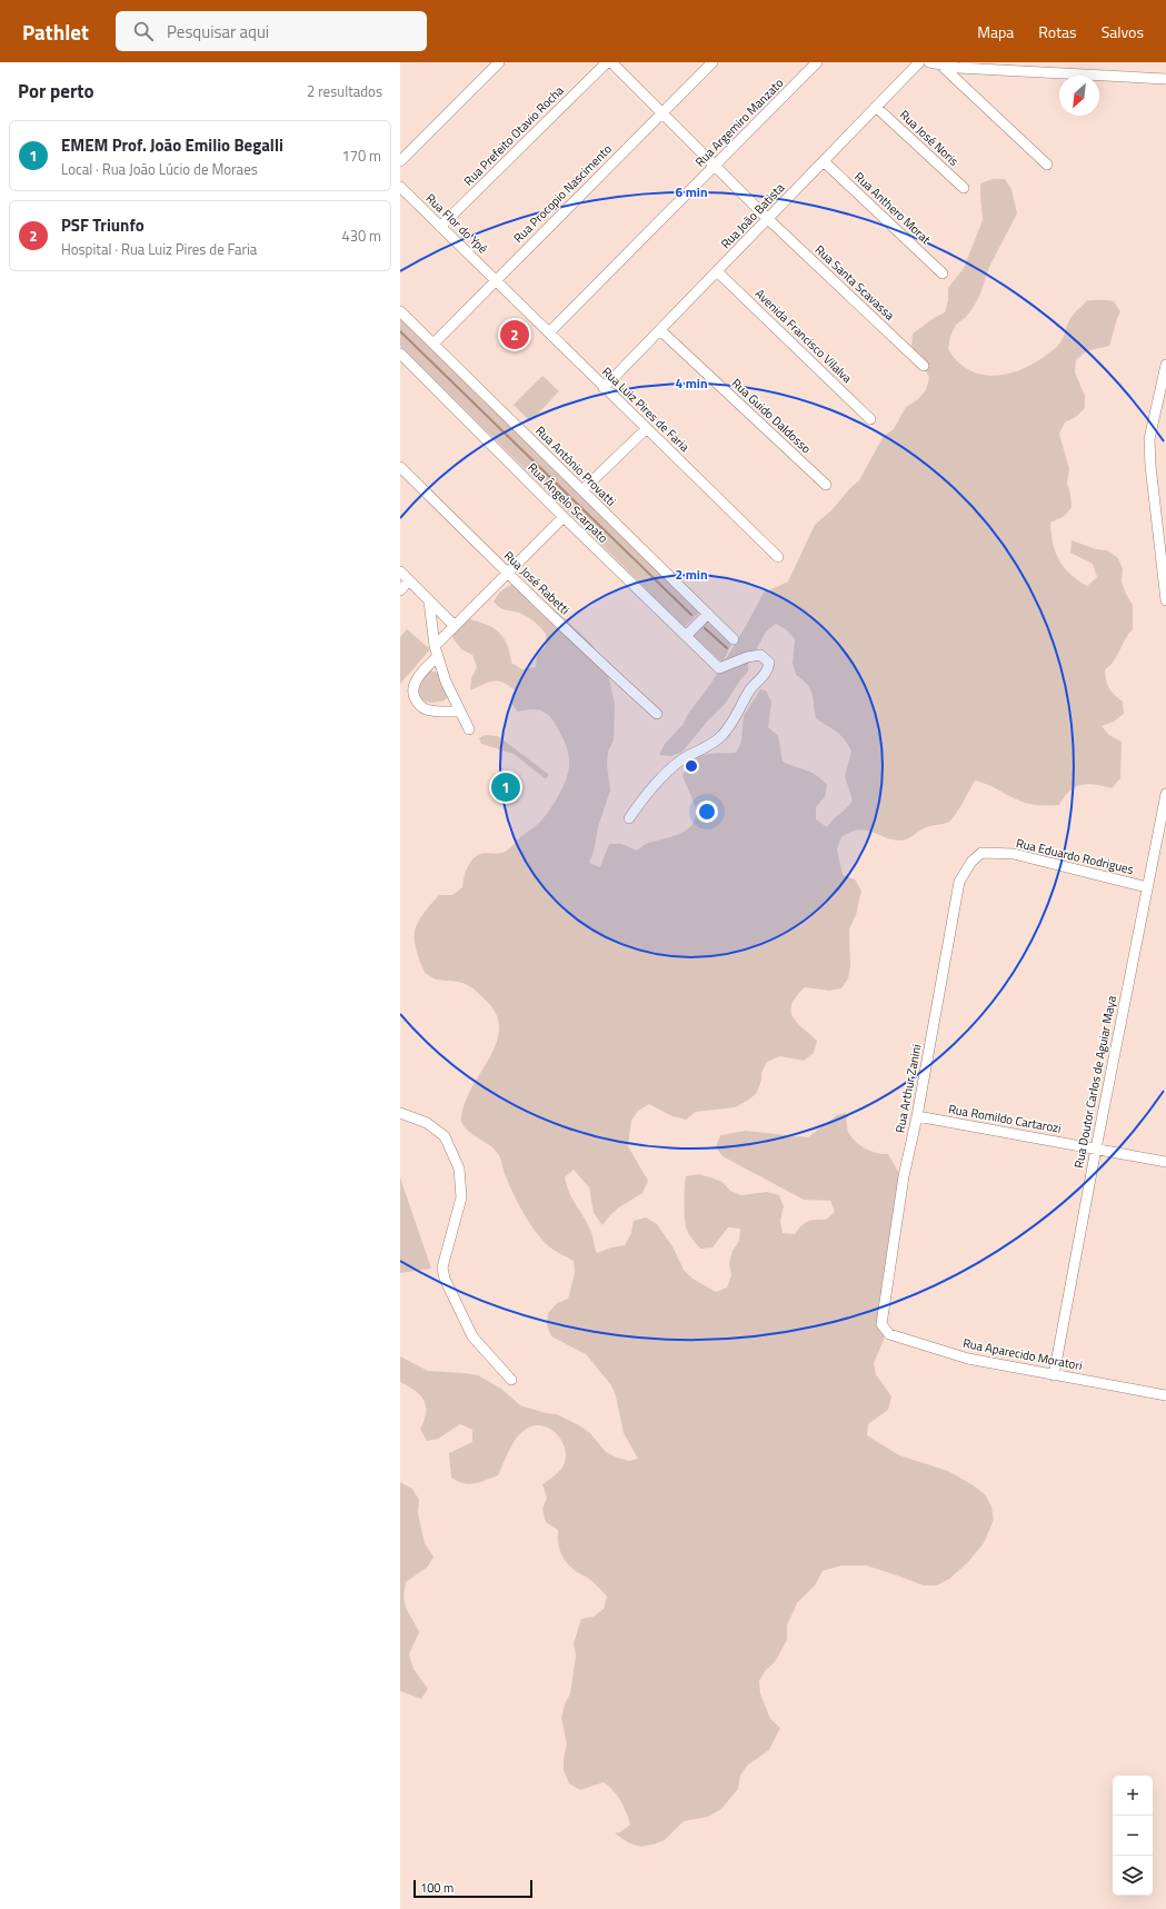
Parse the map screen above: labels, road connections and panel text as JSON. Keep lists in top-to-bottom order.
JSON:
{
  "streets": {
    "street": [
      "Rua Argemiro Manzato",
      "Rua Prefeito Otavio Rocha",
      "Rua José Noris",
      "Rua Procopio Nascimento",
      "Rua Anthero Morat",
      "Rua João Batista",
      "Rua Flor do Ypê",
      "Rua Santa Scavassa",
      "Avenida Francisco Vilalva",
      "Rua Luiz Pires de Faria",
      "Rua Guido Daldosso",
      "Rua Antônio Provatti",
      "Rua Ângelo Scarpato",
      "Rua José Rabetti",
      "Rua Eduardo Rodrigues",
      "Rua Doutor Carlos de Aguiar Maya",
      "Rua Arthur Zanini",
      "Rua Romildo Cartarozi",
      "Rua Aparecido Moratori"
    ]
  },
  "crossings": [
    ["Rua Argemiro Manzato", "Rua Santa Scavassa"],
    ["Rua Argemiro Manzato", "Rua Luiz Pires de Faria"],
    ["Rua Prefeito Otavio Rocha", "Rua Flor do Ypê"],
    ["Rua José Noris", "Rua João Batista"],
    ["Rua Procopio Nascimento", "Rua Flor do Ypê"],
    ["Rua Procopio Nascimento", "Rua Santa Scavassa"],
    ["Rua Procopio Nascimento", "Rua Luiz Pires de Faria"],
    ["Rua Procopio Nascimento", "Rua Antônio Provatti"],
    ["Rua Anthero Morat", "Rua João Batista"],
    ["Rua João Batista", "Rua Santa Scavassa"],
    ["Rua João Batista", "Avenida Francisco Vilalva"],
    ["Rua João Batista", "Rua Luiz Pires de Faria"],
    ["Rua João Batista", "Rua Guido Daldosso"],
    ["Rua Flor do Ypê", "Rua Luiz Pires de Faria"],
    ["Rua Eduardo Rodrigues", "Rua Doutor Carlos de Aguiar Maya"],
    ["Rua Eduardo Rodrigues", "Rua Arthur Zanini"],
    ["Rua Doutor Carlos de Aguiar Maya", "Rua Romildo Cartarozi"],
    ["Rua Doutor Carlos de Aguiar Maya", "Rua Aparecido Moratori"],
    ["Rua Arthur Zanini", "Rua Romildo Cartarozi"],
    ["Rua Arthur Zanini", "Rua Aparecido Moratori"]
  ],
  "scale_bar": "100 m",
  "north": "bottom left",
  "page": {
    "header": "Pathlet",
    "search": "Pesquisar aqui",
    "nav": ["Mapa", "Rotas", "Salvos"],
    "heading": ["Por perto", "2 resultados"],
    "list": [
      {
        "mark": "1",
        "name": "EMEM Prof. João Emilio Begalli",
        "note": "Local · Rua João Lúcio de Moraes",
        "value": "170 m"
      },
      {
        "mark": "2",
        "name": "PSF Triunfo",
        "note": "Hospital · Rua Luiz Pires de Faria",
        "value": "430 m"
      }
    ],
    "pins": ["2", "1"],
    "map_buttons": ["+", "−"],
    "scale": "100 m"
  },
  "rings": ["6 min", "4 min", "2 min"]
}
